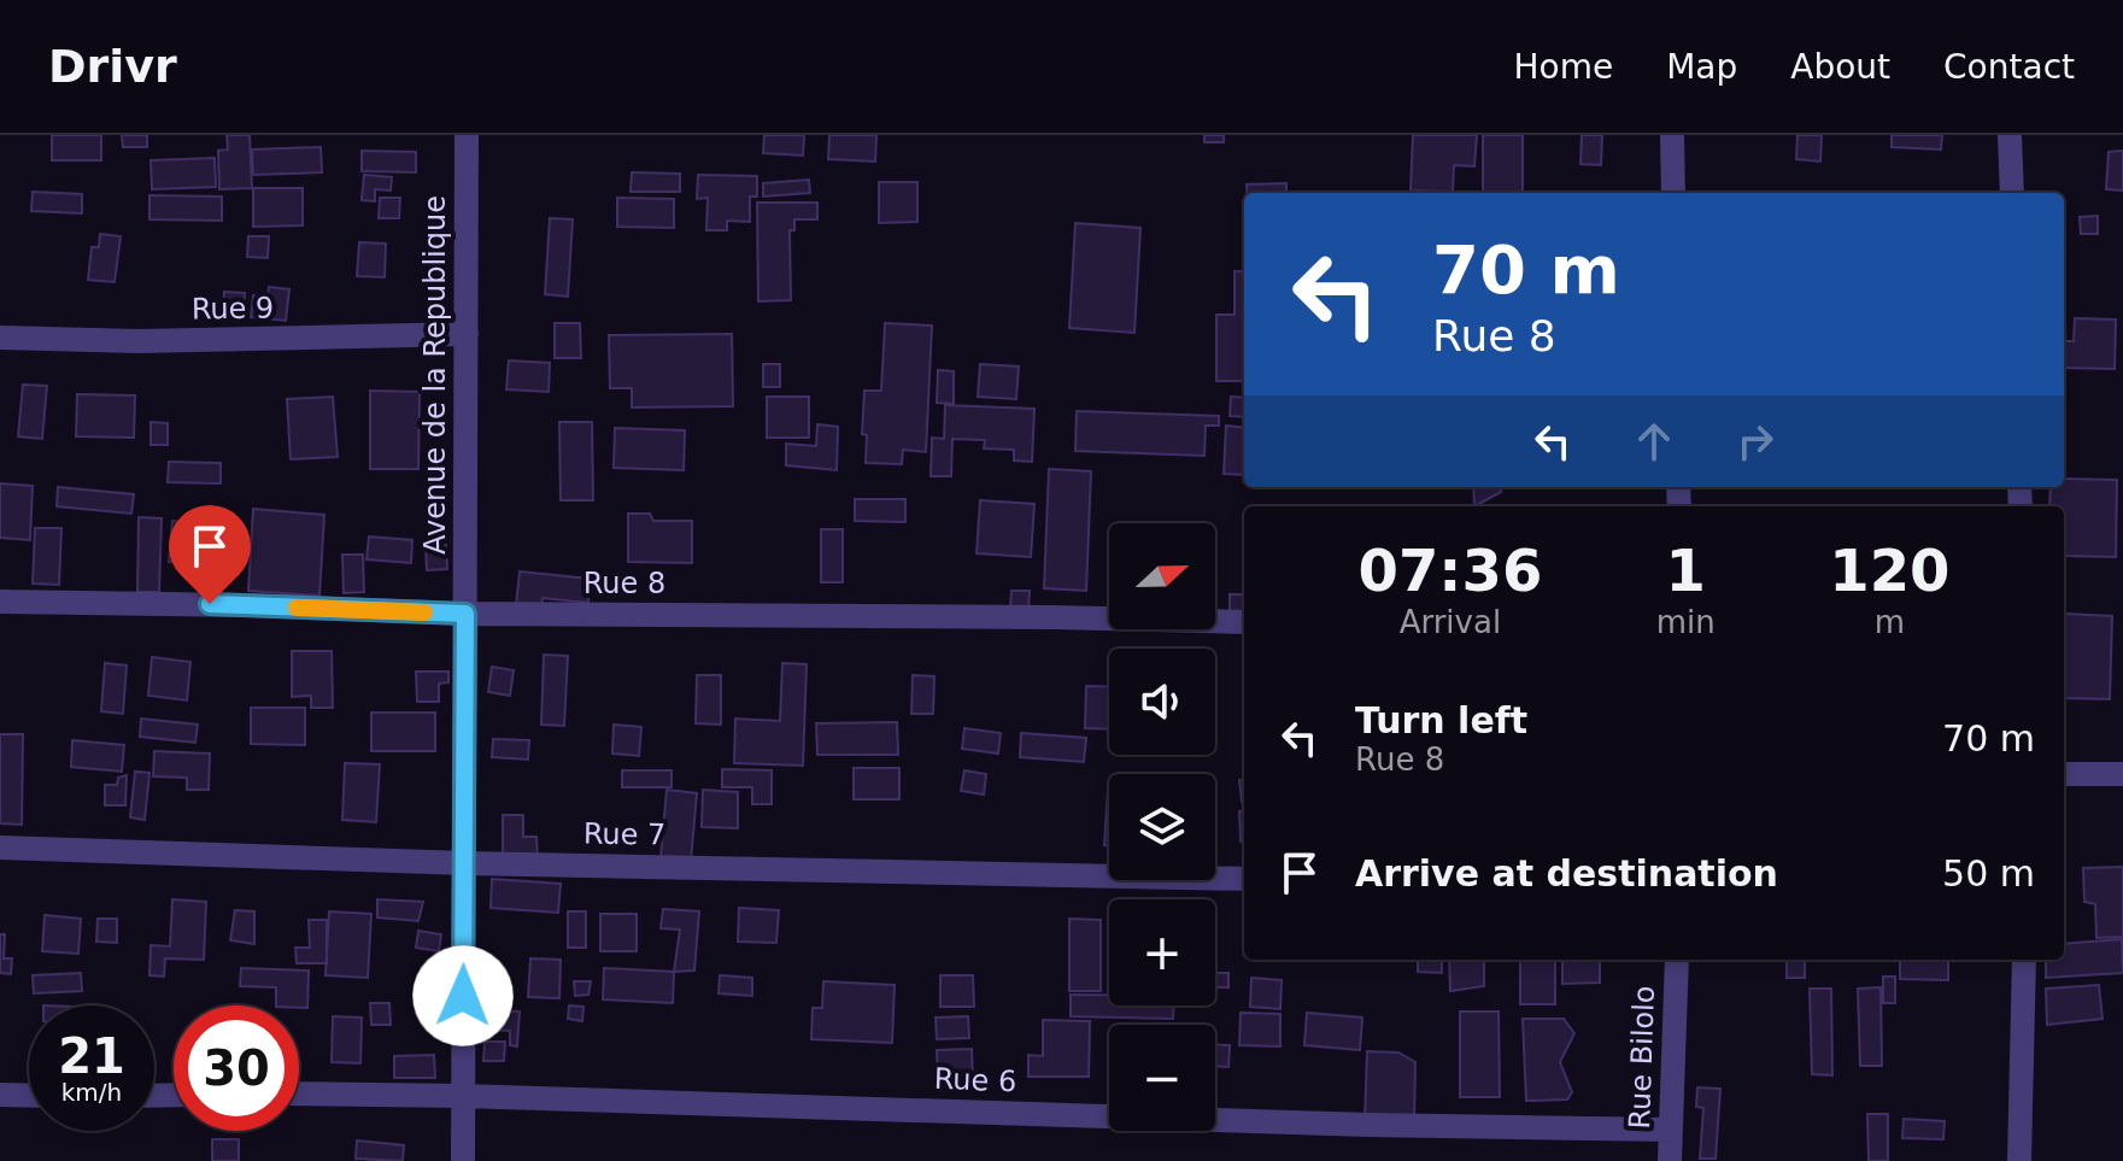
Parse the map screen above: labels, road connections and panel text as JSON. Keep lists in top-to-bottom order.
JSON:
{
  "streets": {
    "street": [
      "Rue 9",
      "Avenue de la Republique",
      "Rue 8",
      "Rue 7",
      "Rue Bilolo",
      "Rue 6"
    ]
  },
  "crossings": [
    ["Rue 9", "Avenue de la Republique"],
    ["Avenue de la Republique", "Rue 8"],
    ["Avenue de la Republique", "Rue 7"],
    ["Avenue de la Republique", "Rue 6"],
    ["Rue Bilolo", "Rue 6"]
  ],
  "north": "right",
  "page": {
    "header": "Drivr",
    "nav": [
      "Home",
      "Map",
      "About",
      "Contact"
    ],
    "turn": ["70 m", "Rue 8"],
    "eta": [
      "07:36",
      "Arrival",
      "1",
      "min",
      "120",
      "m"
    ],
    "map_buttons": ["+", "−"],
    "list": [
      {
        "name": "Turn left",
        "note": "Rue 8",
        "value": "70 m"
      },
      {
        "name": "Arrive at destination",
        "value": "50 m"
      }
    ],
    "speed": "21 km/h",
    "limit": "30"
  }
}
